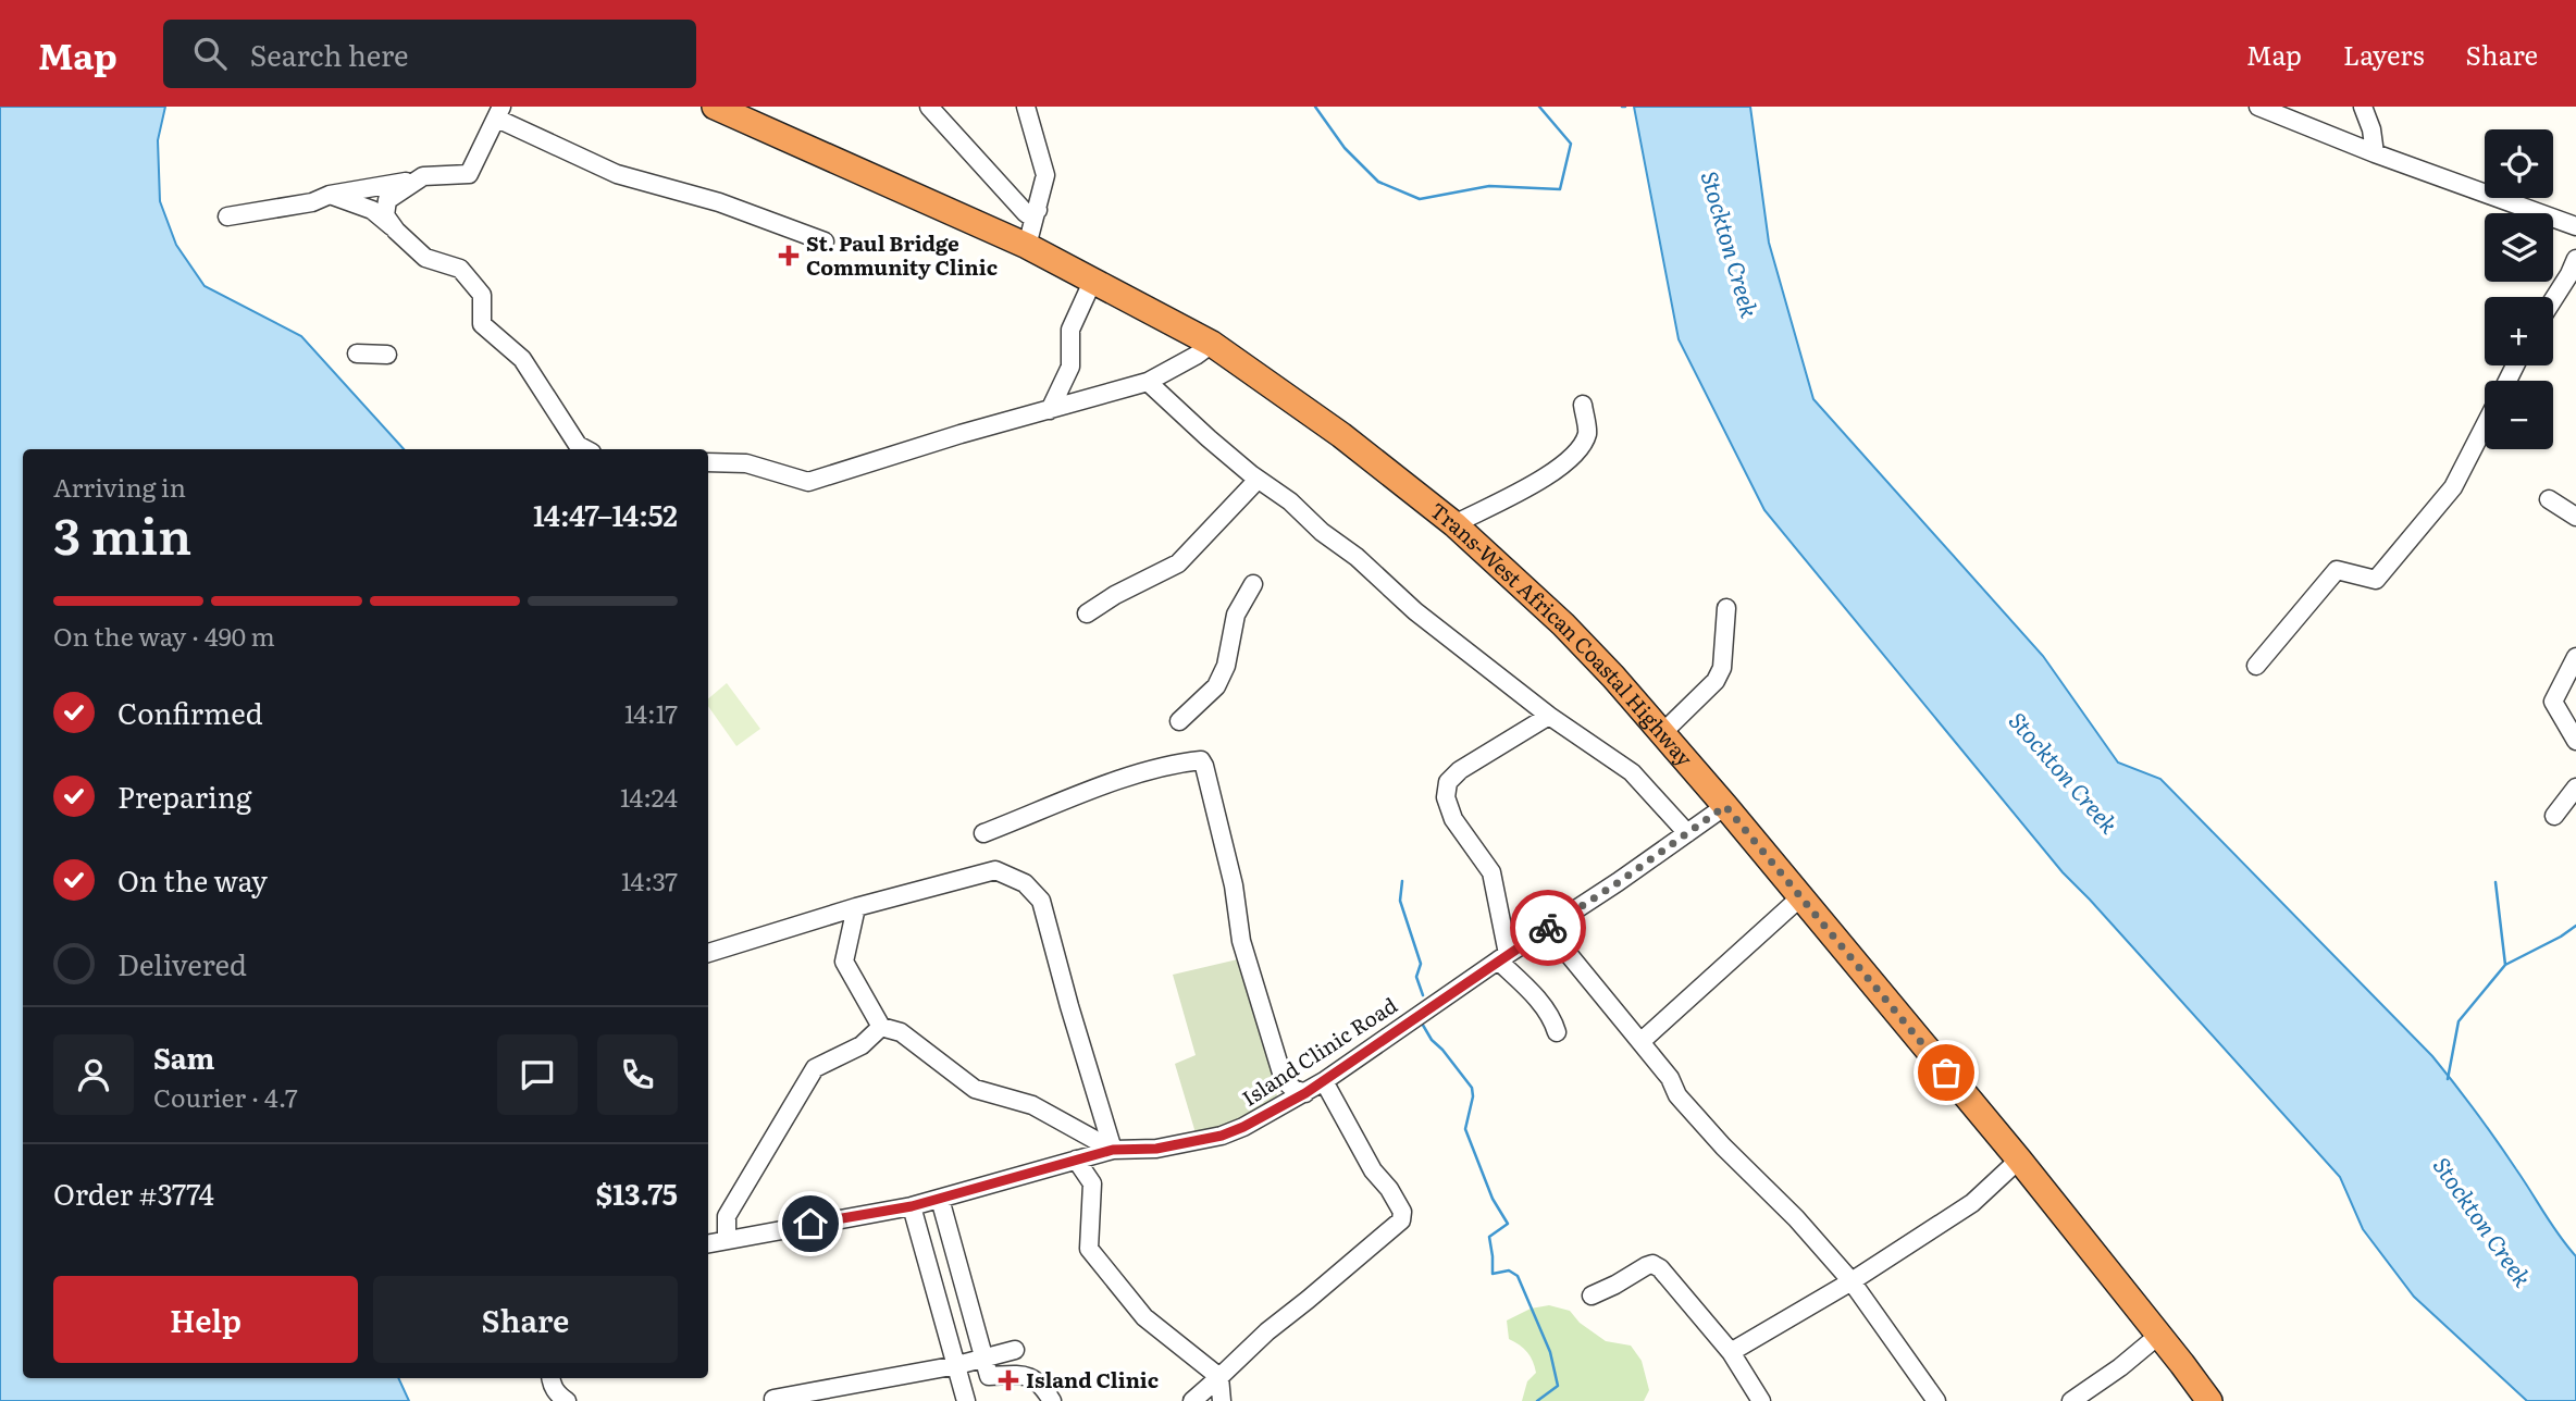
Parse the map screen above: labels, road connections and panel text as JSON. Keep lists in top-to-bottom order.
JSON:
{
  "streets": {
    "highway": ["Trans-West African Coastal Highway"],
    "street": ["Island Clinic Road"]
  },
  "crossings": [
    ["Trans-West African Coastal Highway", "Island Clinic Road"]
  ],
  "water": ["Stockton Creek"],
  "places": {
    "health": ["St. Paul Bridge Community Clinic", "Island Clinic"]
  },
  "page": {
    "header": "Map",
    "search": "Search here",
    "nav": ["Map", "Layers", "Share"],
    "map_buttons": ["+", "−"],
    "heading": ["3 min", "Arriving in", "14:47–14:52"],
    "panel": [
      "Sam",
      "Courier · 4.7",
      "Order #3774",
      "$13.75"
    ],
    "bar": "On the way · 490 m",
    "list": [
      ["Confirmed", "14:17"],
      ["Preparing", "14:24"],
      ["On the way", "14:37"],
      "Delivered"
    ],
    "buttons": ["Help", "Share"]
  }
}
